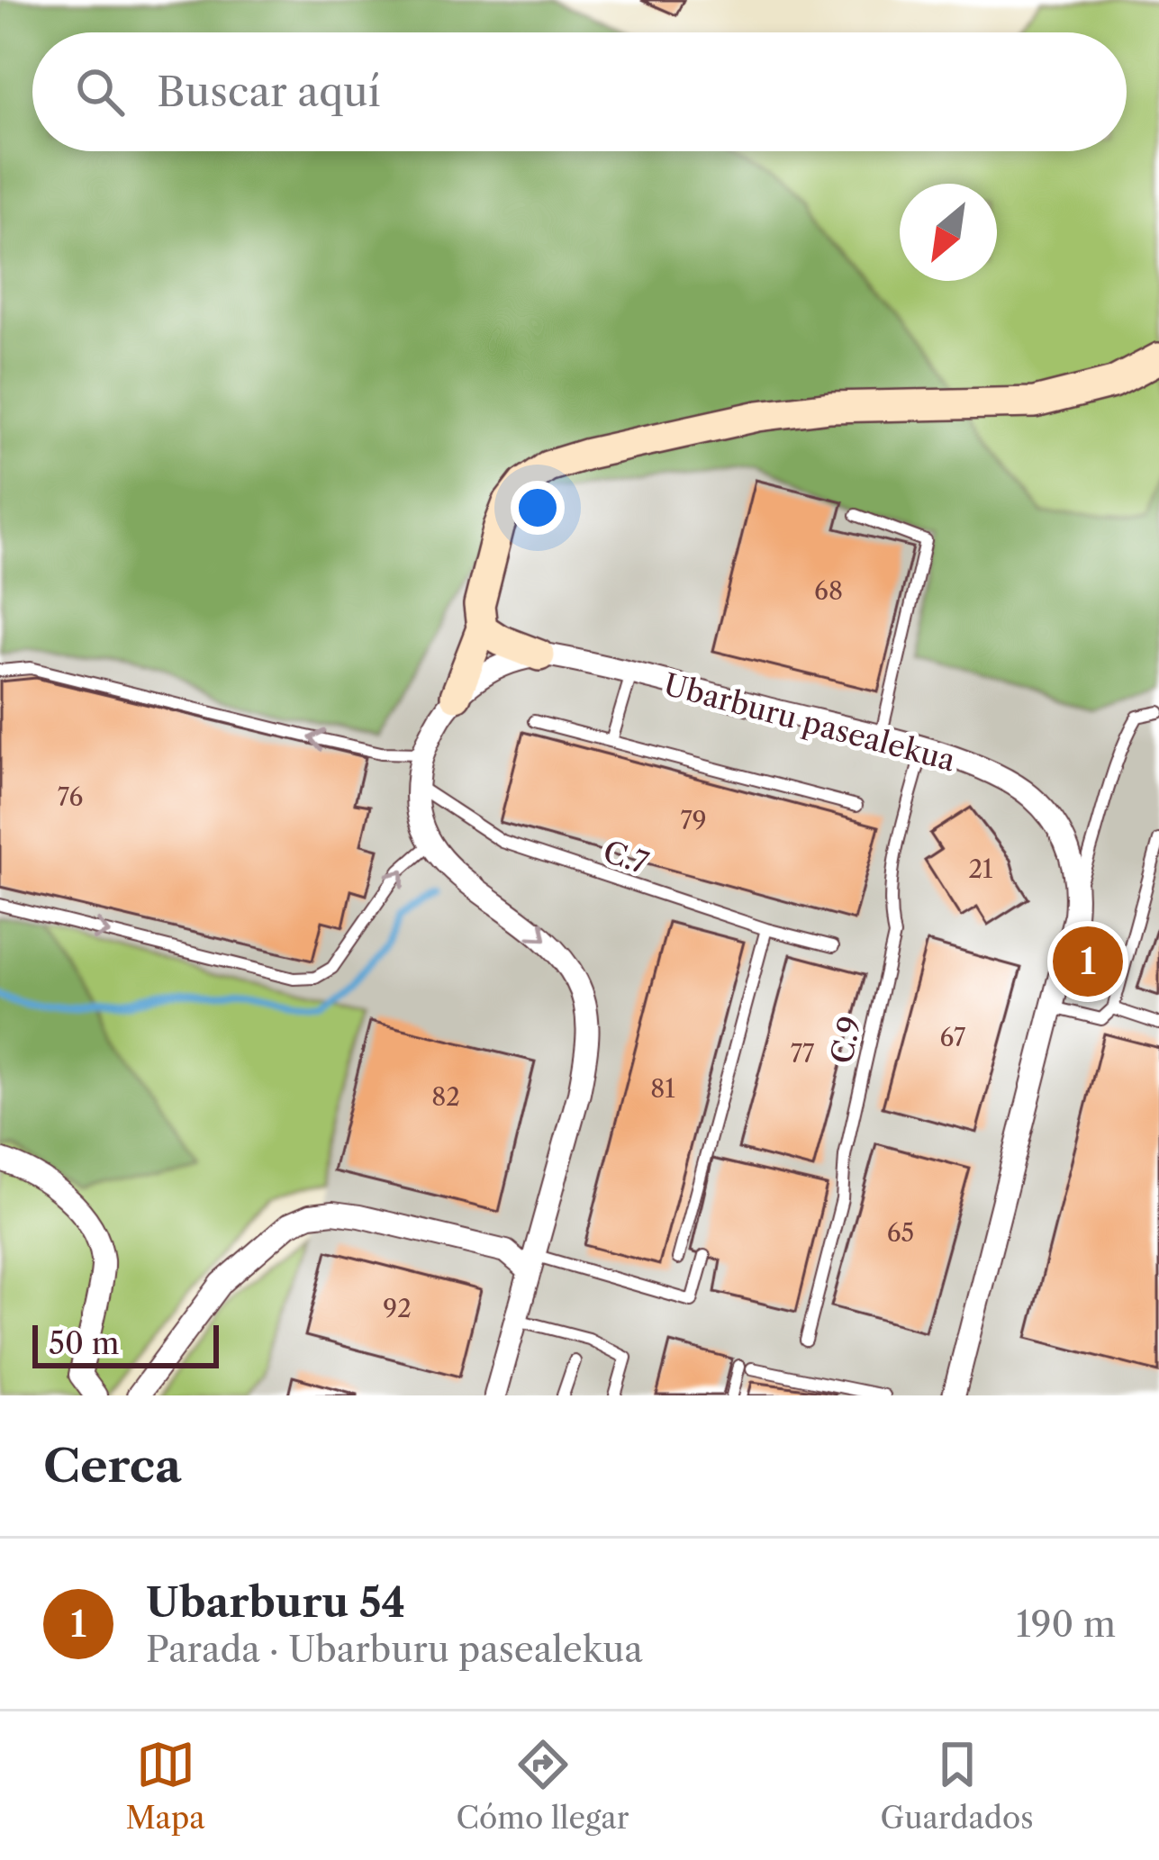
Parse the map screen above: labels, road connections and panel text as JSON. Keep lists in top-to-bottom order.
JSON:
{
  "streets": {
    "main road": ["Ubarburu pasealekua"],
    "lane": ["C.7", "C.9"]
  },
  "crossings": [
    ["Ubarburu pasealekua", "C.7"],
    ["Ubarburu pasealekua", "C.9"]
  ],
  "house_numbers": [
    "68",
    "76",
    "79",
    "21",
    "67",
    "77",
    "81",
    "82",
    "65",
    "92"
  ],
  "scale_bar": "50 m",
  "north": "bottom left",
  "page": {
    "search": "Buscar aquí",
    "pins": "1",
    "scale": "50 m",
    "heading": "Cerca",
    "list": [
      {
        "mark": "1",
        "name": "Ubarburu 54",
        "note": "Parada · Ubarburu pasealekua",
        "value": "190 m"
      }
    ],
    "nav": ["Mapa", "Cómo llegar", "Guardados"]
  }
}
